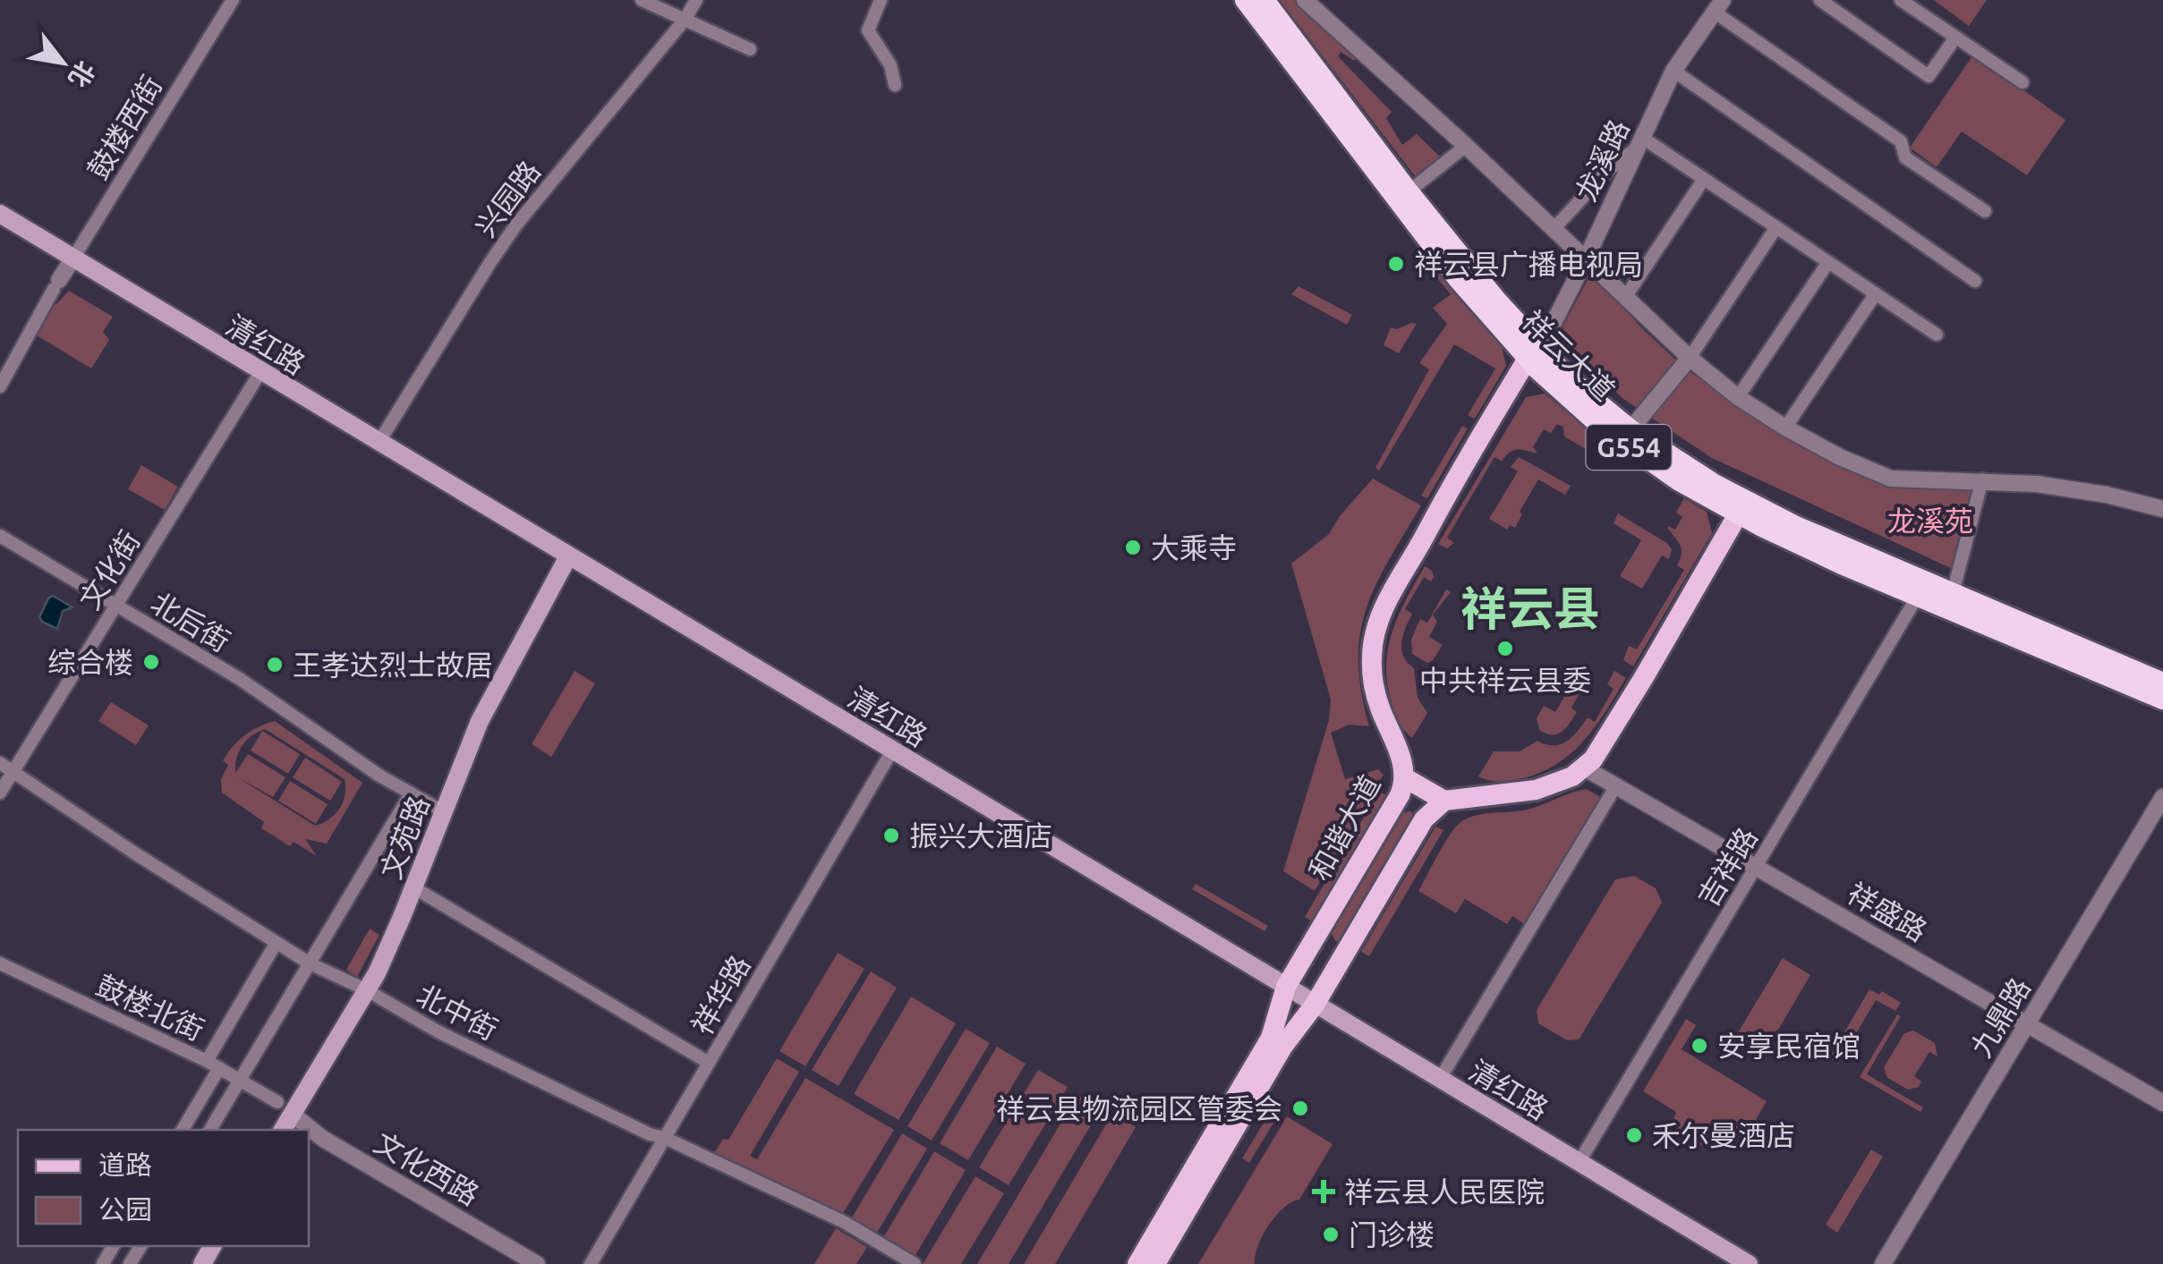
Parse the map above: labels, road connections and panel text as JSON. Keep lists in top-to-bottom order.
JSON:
{
  "streets": {
    "highway": ["祥云大道", "G554"],
    "main road": ["清红路", "和谐大道", "文苑路"],
    "street": [
      "鼓楼西街",
      "龙溪路",
      "兴园路",
      "文化街",
      "北后街",
      "吉祥路",
      "祥盛路",
      "祥华路",
      "鼓楼北街",
      "北中街",
      "九鼎路",
      "文化西路"
    ]
  },
  "crossings": [
    ["鼓楼西街", "清红路"],
    ["龙溪路", "祥云大道"],
    ["龙溪路", "和谐大道"],
    ["兴园路", "清红路"],
    ["清红路", "文化街"],
    ["清红路", "和谐大道"],
    ["清红路", "文苑路"],
    ["清红路", "吉祥路"],
    ["清红路", "祥华路"],
    ["祥云大道", "和谐大道"],
    ["祥云大道", "吉祥路"],
    ["文化街", "北后街"],
    ["文化街", "北中街"],
    ["北后街", "文苑路"],
    ["文苑路", "鼓楼北街"],
    ["文苑路", "北中街"],
    ["文苑路", "文化西路"],
    ["吉祥路", "祥盛路"],
    ["祥盛路", "九鼎路"],
    ["祥华路", "北中街"],
    ["鼓楼北街", "文化西路"]
  ],
  "districts": ["祥云县"],
  "parks": ["龙溪苑"],
  "places": {
    "other": [
      "祥云县广播电视局",
      "大乘寺",
      "中共祥云县委",
      "综合楼",
      "王孝达烈士故居",
      "振兴大酒店",
      "安享民宿馆",
      "祥云县物流园区管委会",
      "禾尔曼酒店",
      "门诊楼"
    ],
    "health": ["祥云县人民医院"]
  },
  "legend": ["道路", "公园"],
  "north": "bottom right"
}
